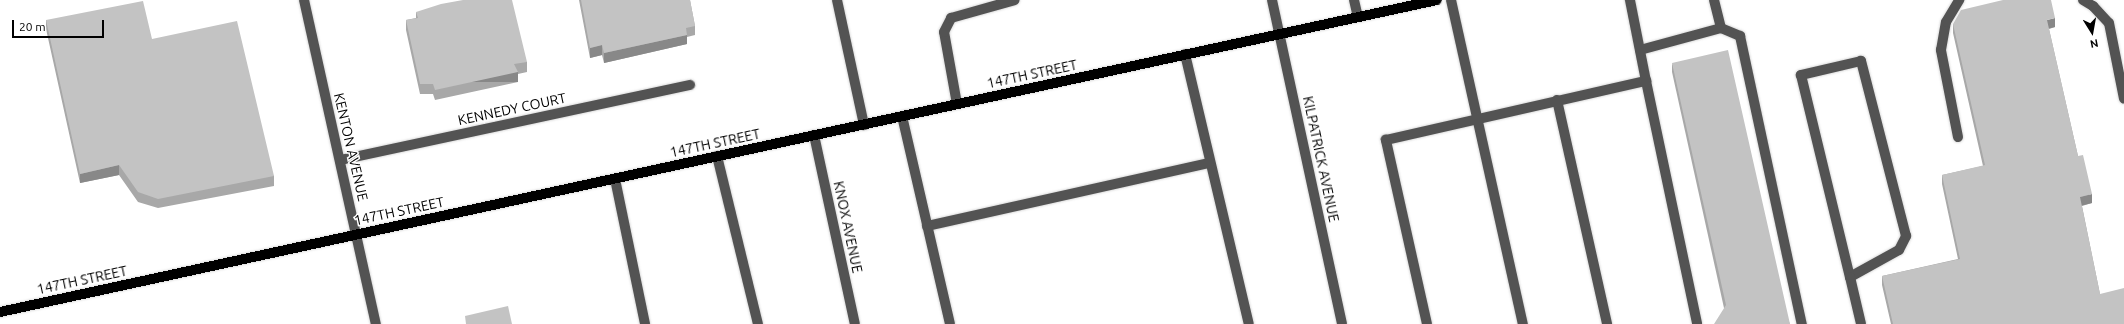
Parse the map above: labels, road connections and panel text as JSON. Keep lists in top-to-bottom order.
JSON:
{
  "streets": {
    "main road": ["147TH STREET"],
    "street": [
      "KENNEDY COURT",
      "KENTON AVENUE",
      "KILPATRICK AVENUE",
      "KNOX AVENUE"
    ]
  },
  "crossings": [
    ["147TH STREET", "KENTON AVENUE"],
    ["147TH STREET", "KILPATRICK AVENUE"],
    ["147TH STREET", "KNOX AVENUE"],
    ["KENNEDY COURT", "KENTON AVENUE"]
  ],
  "scale_bar": "20 m",
  "north": "bottom"
}
